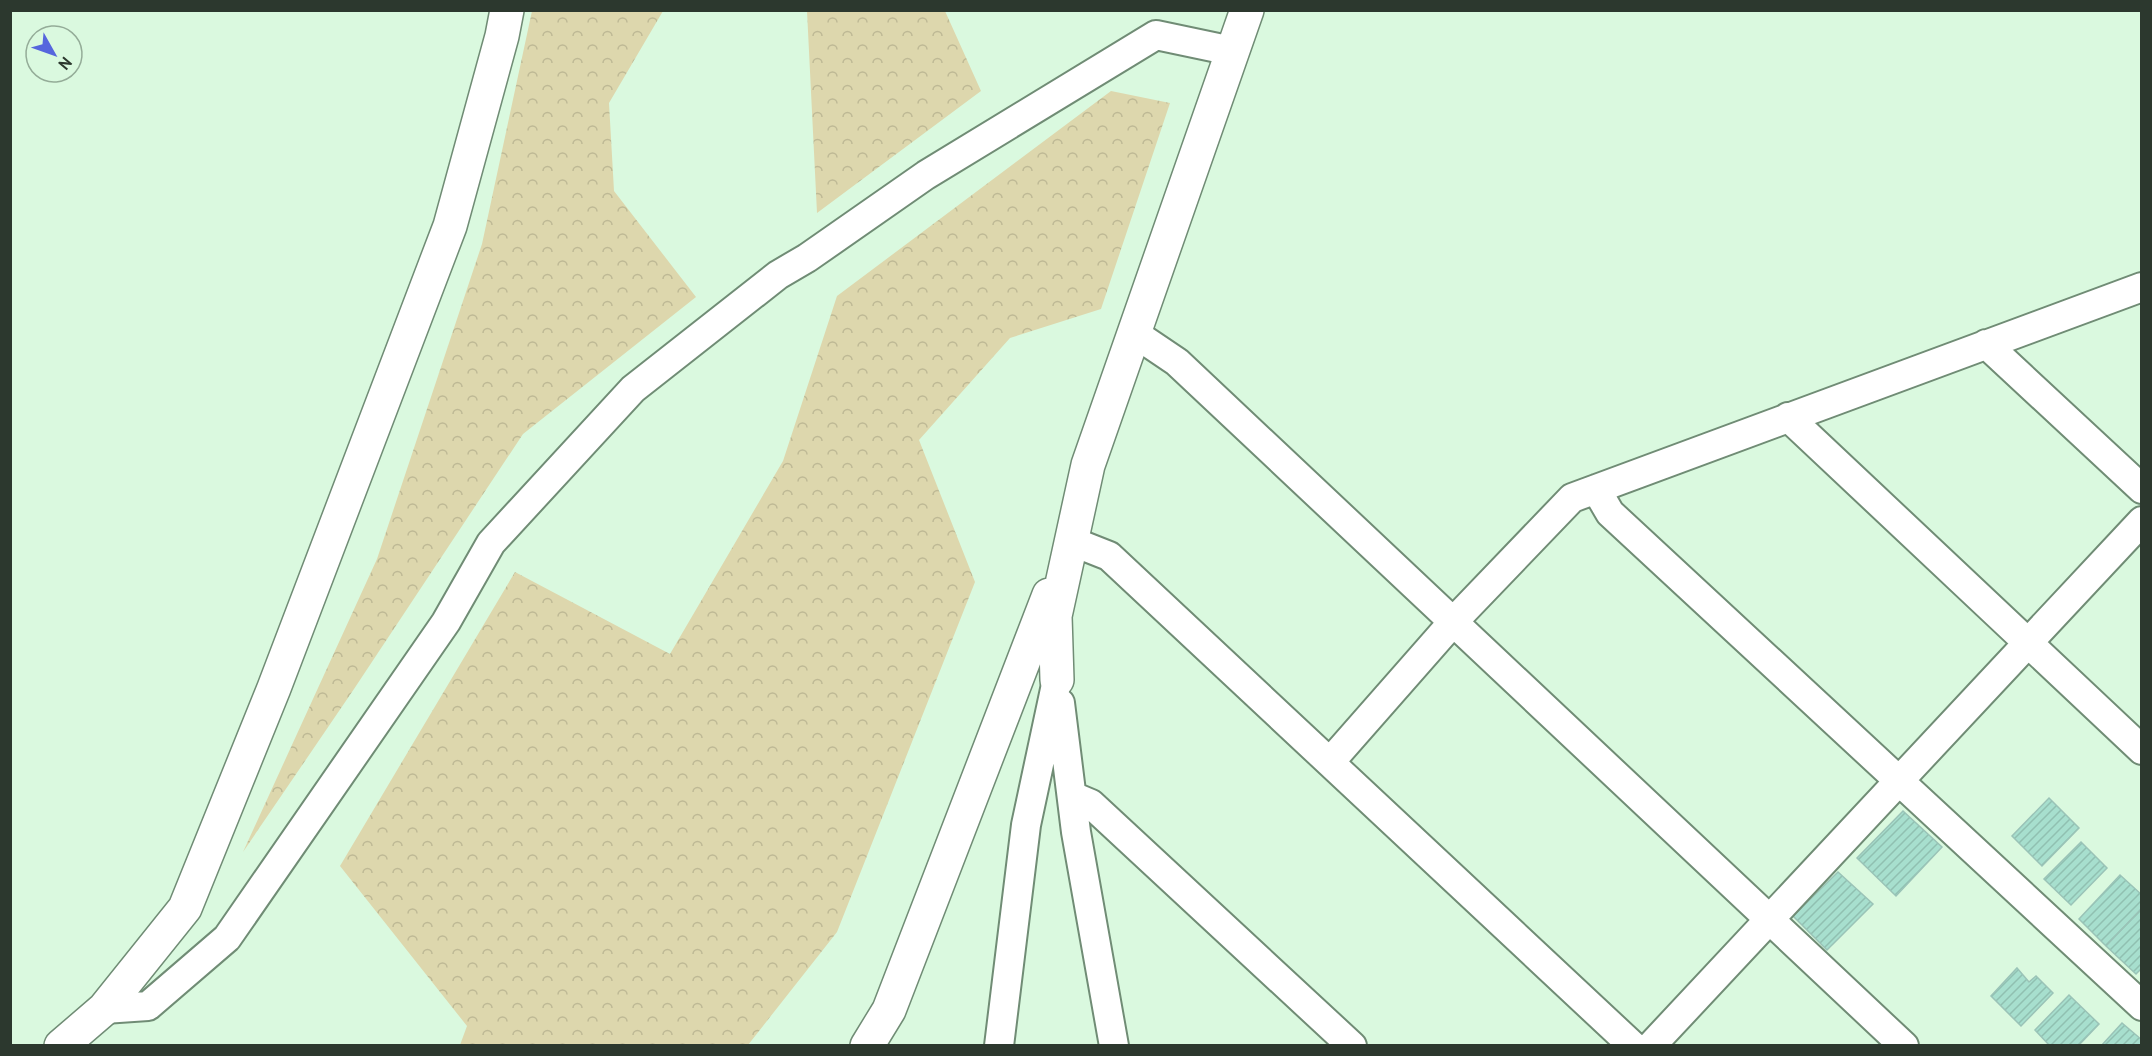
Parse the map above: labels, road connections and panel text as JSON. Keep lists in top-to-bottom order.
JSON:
{
  "north": "bottom right"
}
